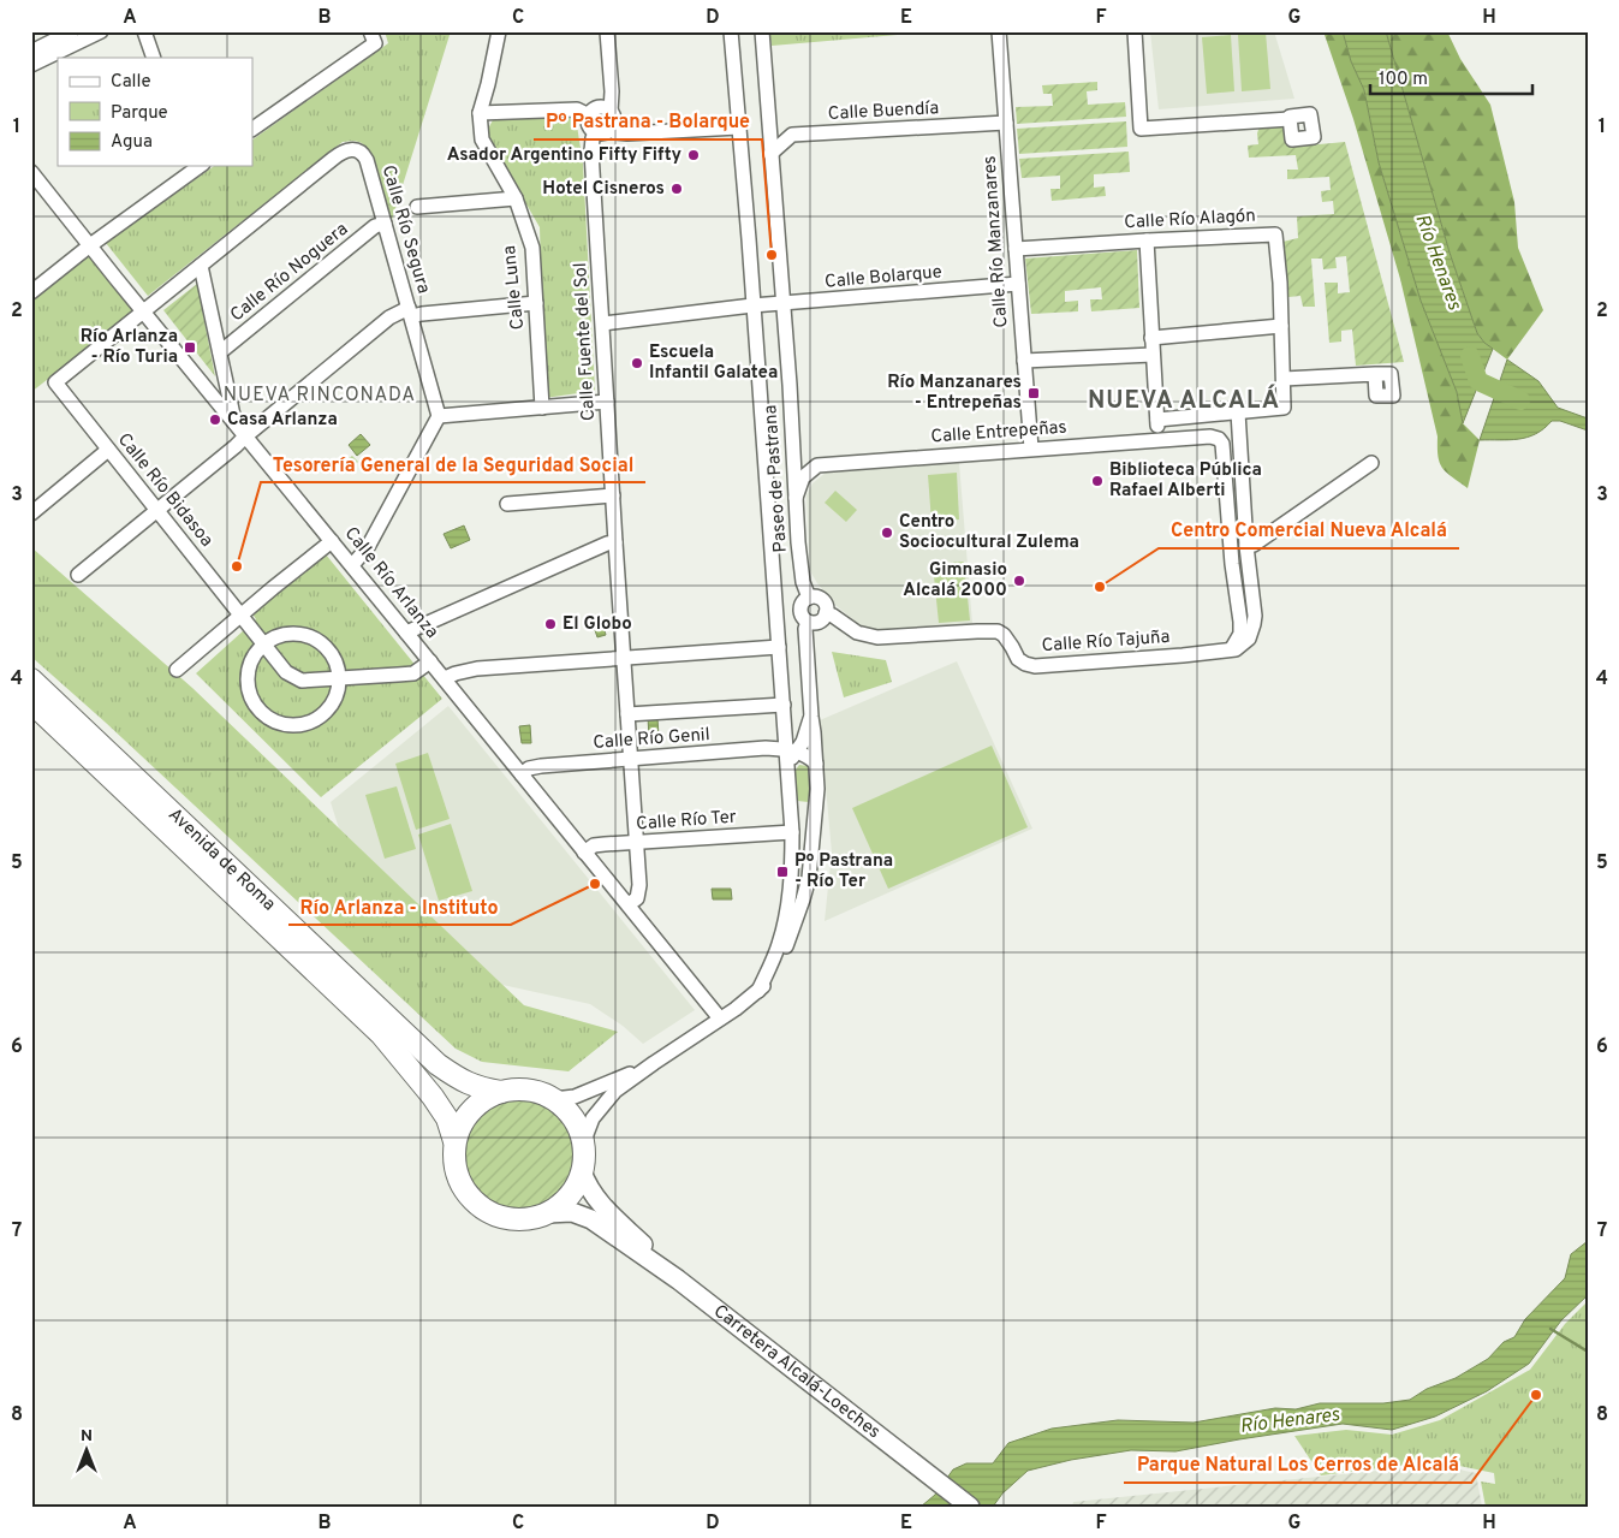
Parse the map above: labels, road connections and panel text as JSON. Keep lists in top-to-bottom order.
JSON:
{
  "streets": {
    "main road": ["Avenida de Roma", "Carretera Alcalá-Loeches"],
    "street": [
      "Calle Buendía",
      "Calle Río Alagón",
      "Calle Río Segura",
      "Calle Río Manzanares",
      "Calle Río Noguera",
      "Calle Bolarque",
      "Calle Luna",
      "Calle Fuente del Sol",
      "Calle Entrepeñas",
      "Paseo de Pastrana",
      "Calle Río Bidasoa",
      "Calle Río Arlanza",
      "Calle Río Tajuña",
      "Calle Río Genil",
      "Calle Río Ter"
    ]
  },
  "crossings": [
    ["Calle Buendía", "Calle Río Manzanares"],
    ["Calle Río Alagón", "Calle Río Manzanares"],
    ["Calle Río Segura", "Calle Río Noguera"],
    ["Calle Río Segura", "Calle Río Bidasoa"],
    ["Calle Río Segura", "Calle Río Arlanza"],
    ["Calle Río Manzanares", "Calle Bolarque"],
    ["Calle Río Manzanares", "Calle Entrepeñas"],
    ["Calle Bolarque", "Calle Fuente del Sol"],
    ["Calle Bolarque", "Paseo de Pastrana"],
    ["Calle Fuente del Sol", "Calle Río Arlanza"],
    ["Calle Fuente del Sol", "Calle Río Genil"],
    ["Calle Fuente del Sol", "Calle Río Ter"],
    ["Paseo de Pastrana", "Calle Río Tajuña"],
    ["Paseo de Pastrana", "Calle Río Genil"],
    ["Paseo de Pastrana", "Calle Río Ter"],
    ["Calle Río Bidasoa", "Calle Río Arlanza"],
    ["Calle Río Arlanza", "Calle Río Genil"],
    ["Calle Río Arlanza", "Calle Río Ter"],
    ["Avenida de Roma", "Carretera Alcalá-Loeches"]
  ],
  "districts": ["NUEVA RINCONADA", "NUEVA ALCALÁ"],
  "water": ["Río Henares"],
  "places": {
    "other": [
      "Asador Argentino Fifty Fifty",
      "Hotel Cisneros",
      "Pº Pastrana - Bolarque",
      "Escuela Infantil Galatea",
      "Casa Arlanza",
      "Biblioteca Pública Rafael Alberti",
      "Centro Sociocultural Zulema",
      "Tesorería General de la Seguridad Social",
      "Gimnasio Alcalá 2000",
      "Centro Comercial Nueva Alcalá",
      "El Globo",
      "Río Arlanza - Instituto",
      "Parque Natural Los Cerros de Alcalá"
    ],
    "transit": ["Río Arlanza - Río Turia", "Río Manzanares - Entrepeñas", "Pº Pastrana - Río Ter"]
  },
  "legend": ["Calle", "Parque", "Agua"],
  "scale_bar": "100 m",
  "north": "top",
  "grid": {
    "columns": [
      "A",
      "B",
      "C",
      "D",
      "E",
      "F",
      "G",
      "H"
    ],
    "rows": [
      "1",
      "2",
      "3",
      "4",
      "5",
      "6",
      "7",
      "8"
    ]
  }
}
